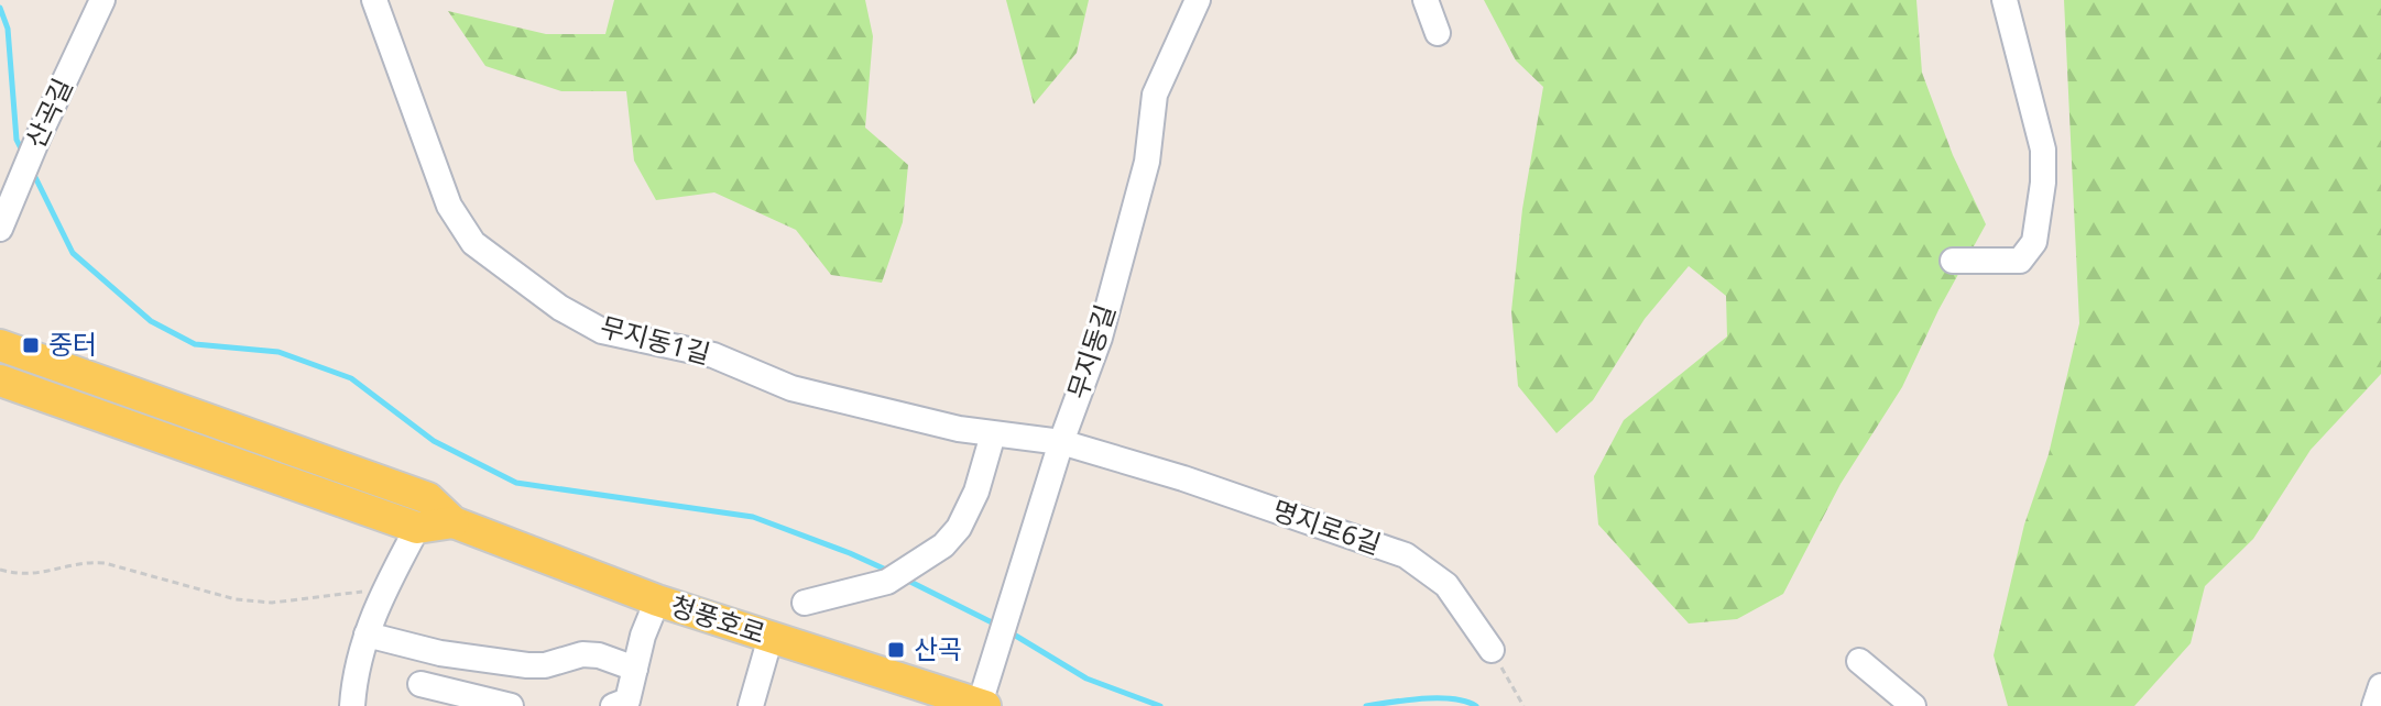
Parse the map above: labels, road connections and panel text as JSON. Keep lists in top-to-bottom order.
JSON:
{
  "streets": {
    "main road": ["청풍호로"],
    "street": [
      "산곡길",
      "무지동1길",
      "무지동길",
      "명지로6길"
    ]
  },
  "crossings": [
    ["무지동1길", "무지동길"],
    ["무지동1길", "명지로6길"],
    ["무지동길", "명지로6길"],
    ["무지동길", "청풍호로"]
  ],
  "places": {
    "transit": ["중터", "산곡"]
  }
}
